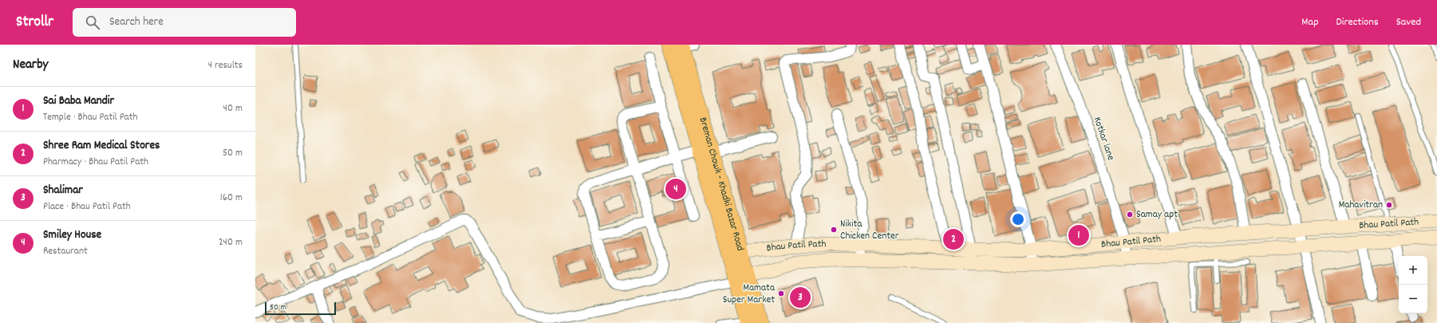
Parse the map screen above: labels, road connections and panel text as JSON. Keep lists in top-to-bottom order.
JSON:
{
  "streets": {
    "main road": ["Breman Chowk - Khadki Bazar Road", "Bhau Patil Path"],
    "street": ["Kotkar lane"]
  },
  "crossings": [
    ["Kotkar lane", "Bhau Patil Path"],
    ["Breman Chowk - Khadki Bazar Road", "Bhau Patil Path"]
  ],
  "places": [
    "Mahavitran",
    "Samay apt",
    "Nikita Chicken Center",
    "Mamata Super Market"
  ],
  "scale_bar": "50 m",
  "page": {
    "header": "Strollr",
    "search": "Search here",
    "nav": ["Map", "Directions", "Saved"],
    "heading": ["Nearby", "4 results"],
    "list": [
      {
        "mark": "1",
        "name": "Sai Baba Mandir",
        "note": "Temple · Bhau Patil Path",
        "value": "40 m"
      },
      {
        "mark": "2",
        "name": "Shree Ram Medical Stores",
        "note": "Pharmacy · Bhau Patil Path",
        "value": "50 m"
      },
      {
        "mark": "3",
        "name": "Shalimar",
        "note": "Place · Bhau Patil Path",
        "value": "160 m"
      },
      {
        "mark": "4",
        "name": "Smiley House",
        "note": "Restaurant",
        "value": "240 m"
      }
    ],
    "pins": [
      "4",
      "1",
      "2",
      "3"
    ],
    "map_buttons": ["+", "−"],
    "scale": "50 m"
  }
}
